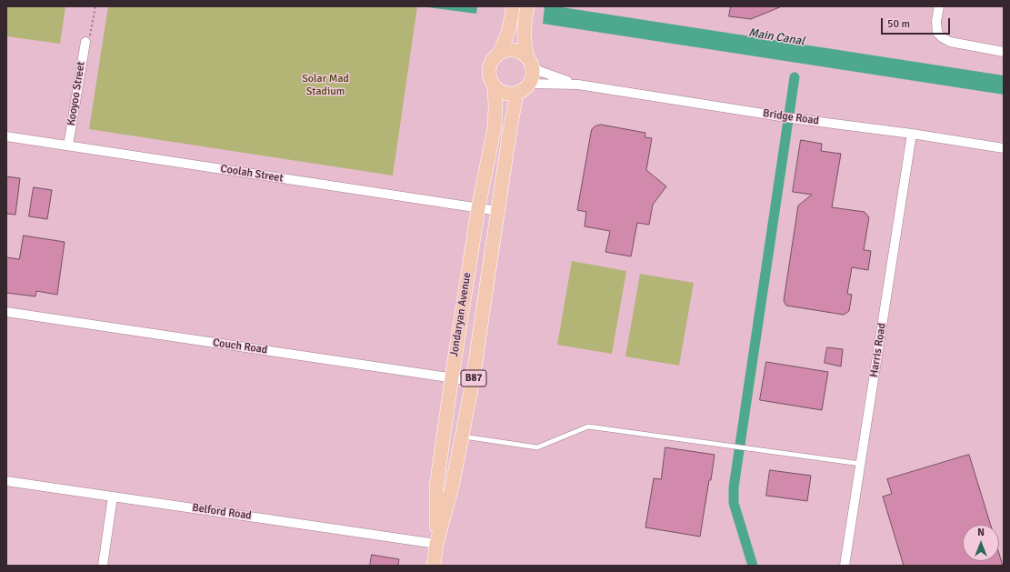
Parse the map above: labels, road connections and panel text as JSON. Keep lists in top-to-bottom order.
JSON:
{
  "streets": {
    "main road": ["Jondaryan Avenue", "B87"],
    "street": [
      "Kooyoo Street",
      "Bridge Road",
      "Coolah Street",
      "Couch Road",
      "Harris Road",
      "Belford Road"
    ]
  },
  "crossings": [
    ["Kooyoo Street", "Coolah Street"],
    ["Bridge Road", "Jondaryan Avenue"],
    ["Bridge Road", "Harris Road"],
    ["Bridge Road", "B87"],
    ["Coolah Street", "Jondaryan Avenue"],
    ["Jondaryan Avenue", "Couch Road"],
    ["Jondaryan Avenue", "B87"],
    ["Jondaryan Avenue", "Belford Road"]
  ],
  "water": ["Main Canal"],
  "parks": ["Solar Mad Stadium"],
  "scale_bar": "50 m",
  "north": "top"
}
